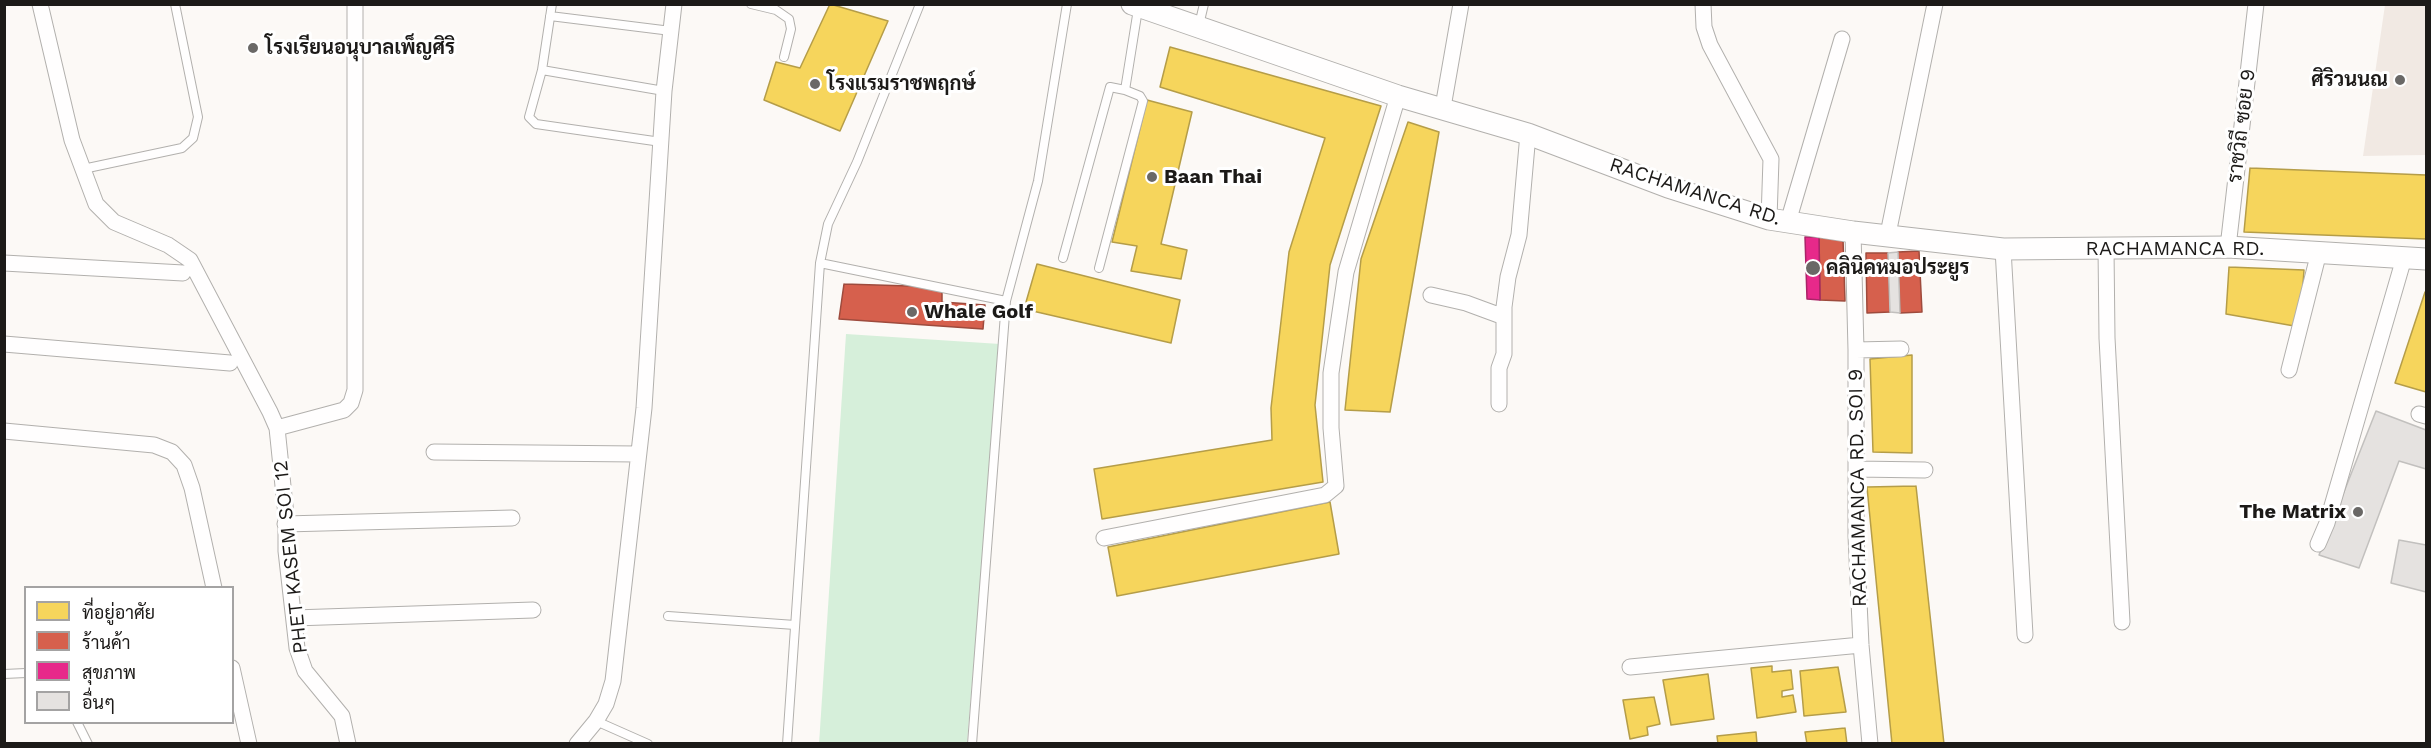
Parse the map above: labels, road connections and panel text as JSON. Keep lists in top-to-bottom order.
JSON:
{
  "streets": {
    "street": [
      "ราชวิถี ซอย 9",
      "RACHAMANCA RD.",
      "RACHAMANCA RD. SOI 9",
      "PHET KASEM SOI 12"
    ]
  },
  "crossings": [
    ["ราชวิถี ซอย 9", "RACHAMANCA RD."],
    ["RACHAMANCA RD.", "RACHAMANCA RD. SOI 9"]
  ],
  "places": [
    "โรงเรียนอนุบาลเพ็ญศิริ",
    "ศิริวนนณ",
    "โรงแรมราชพฤกษ์",
    "Baan Thai",
    "คลินิคหมอประยูร",
    "Whale Golf",
    "The Matrix"
  ],
  "legend": [
    "ที่อยู่อาศัย",
    "ร้านค้า",
    "สุขภาพ",
    "อื่นๆ"
  ]
}
